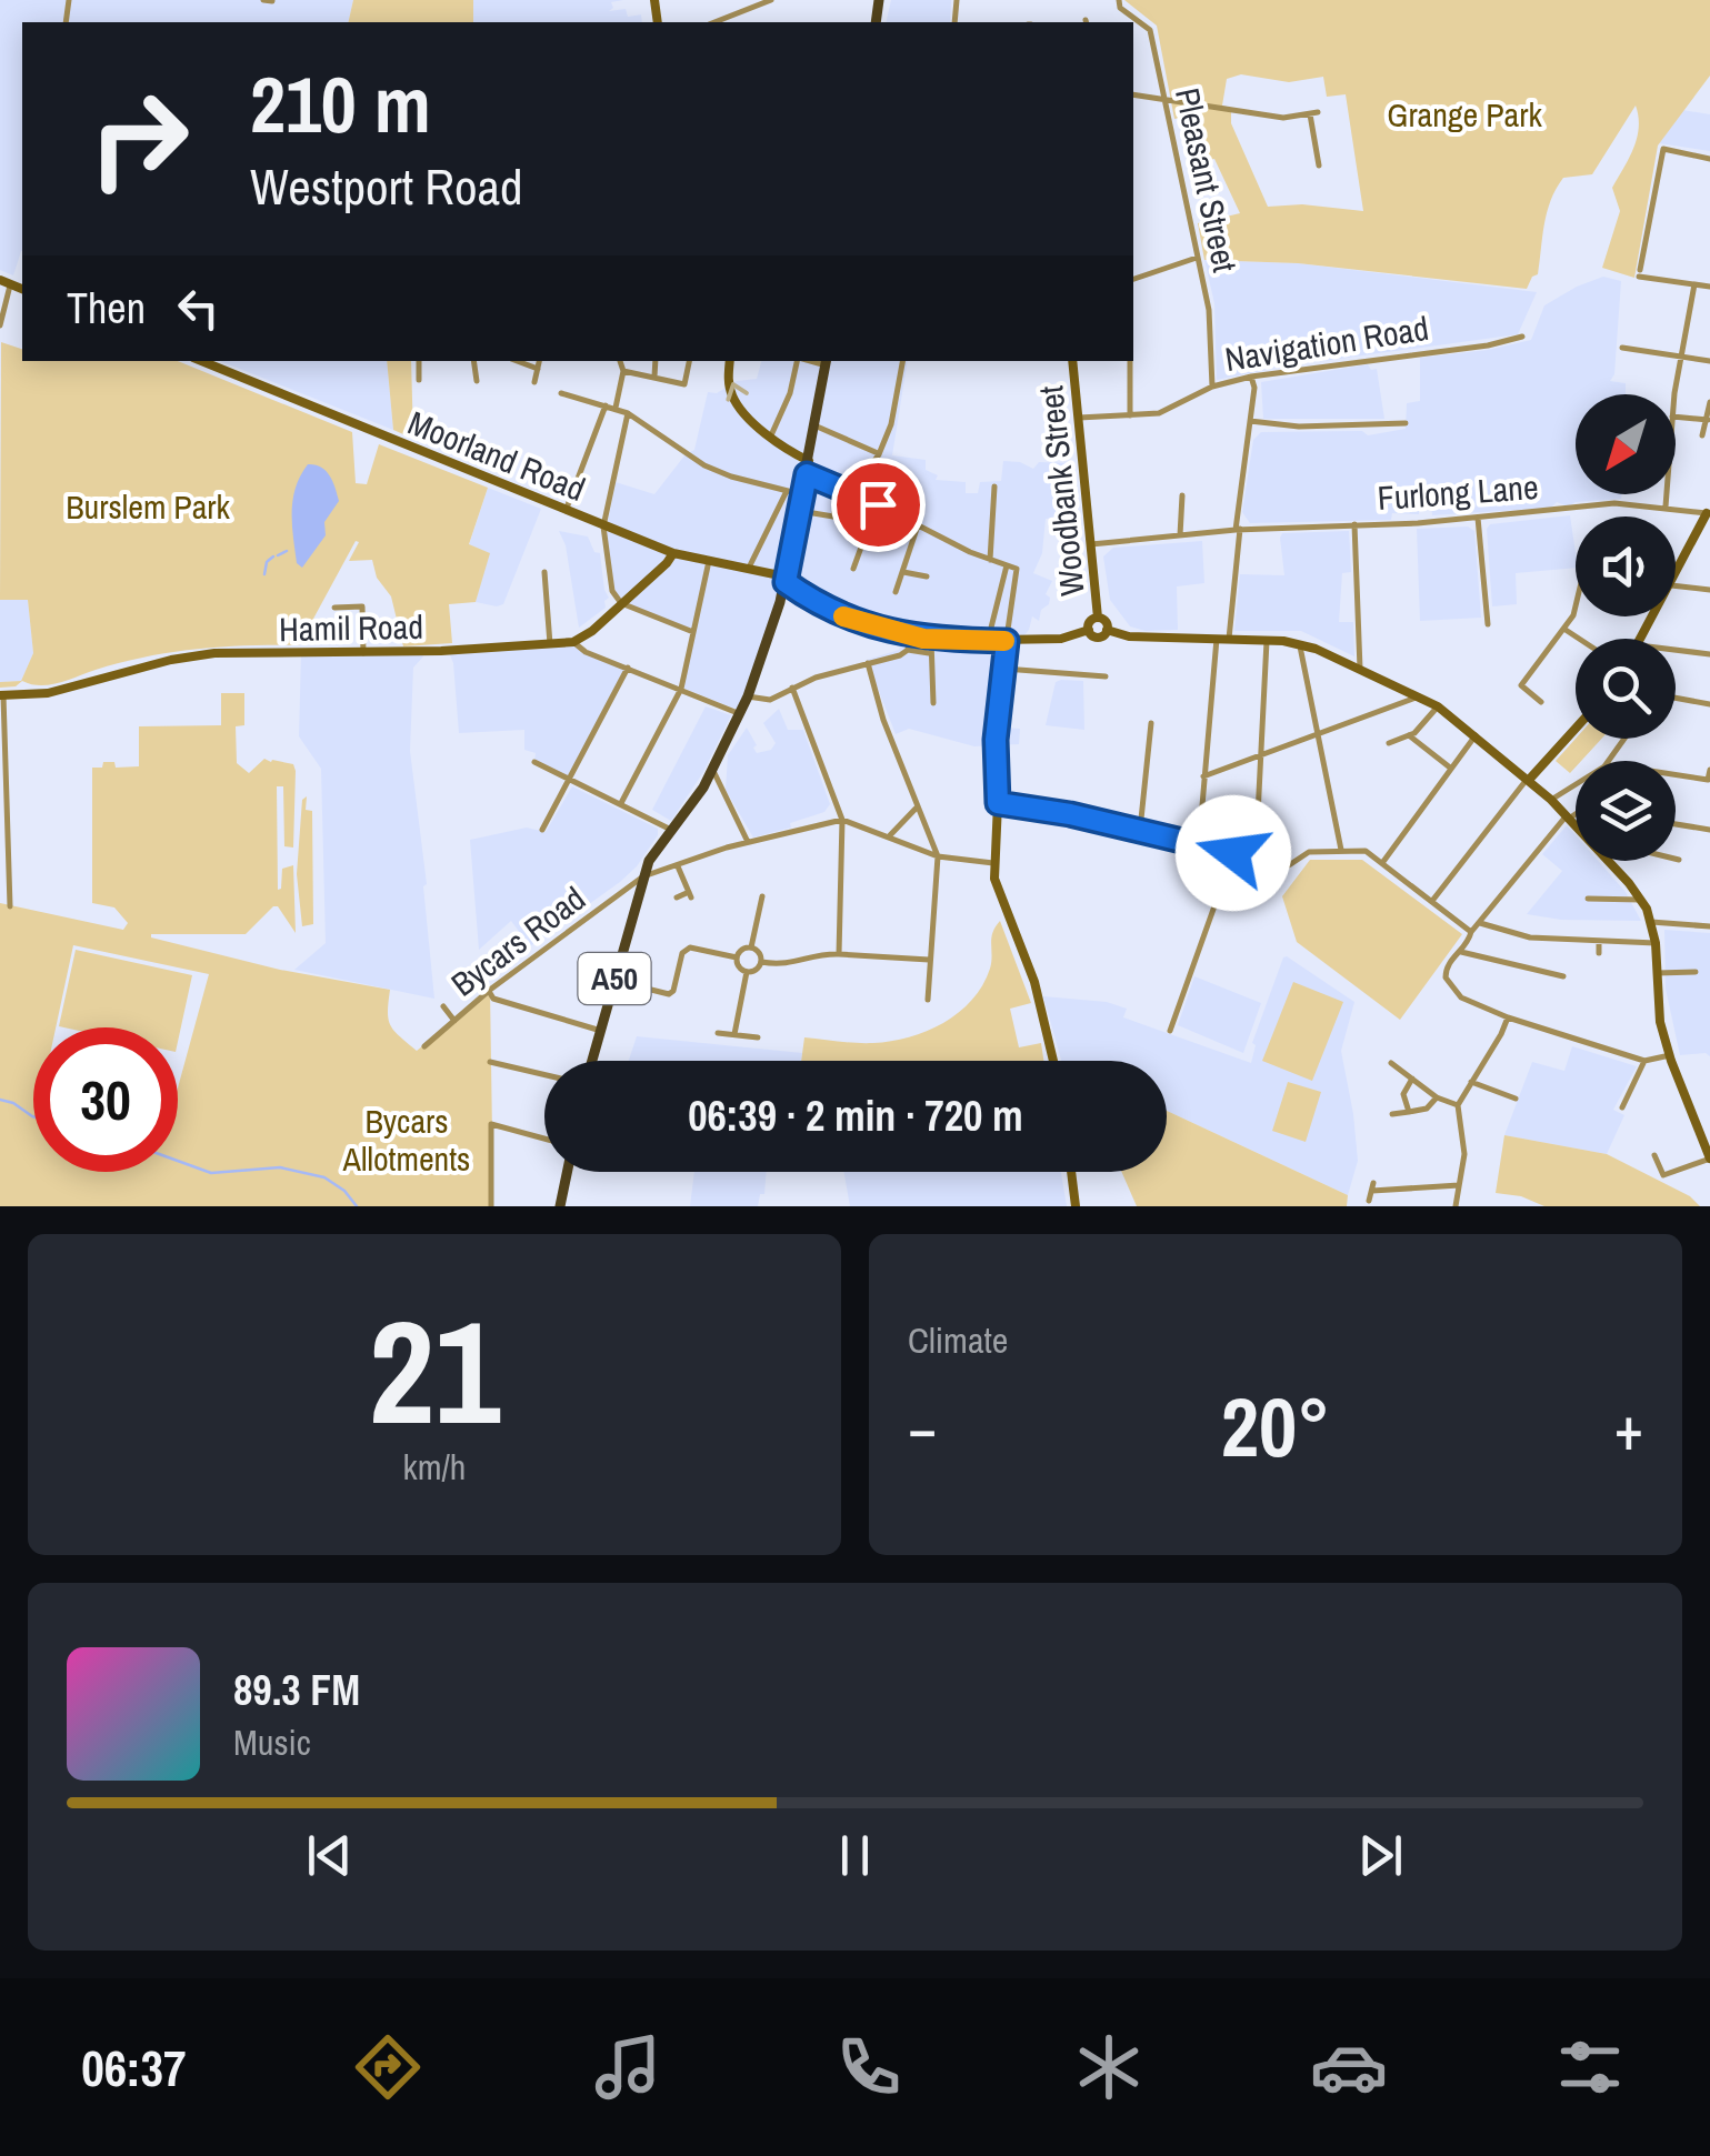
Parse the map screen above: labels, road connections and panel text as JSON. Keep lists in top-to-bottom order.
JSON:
{
  "streets": {
    "main road": [
      "Moorland Road",
      "Woodbank Street",
      "Hamil Road",
      "A50"
    ],
    "street": [
      "Pleasant Street",
      "Navigation Road",
      "Furlong Lane",
      "Bycars Road"
    ]
  },
  "crossings": [
    ["Pleasant Street", "Navigation Road"],
    ["Navigation Road", "Woodbank Street"],
    ["Moorland Road", "Woodbank Street"],
    ["Moorland Road", "A50"],
    ["Woodbank Street", "Furlong Lane"],
    ["Bycars Road", "A50"]
  ],
  "parks": ["Grange Park", "Burslem Park", "Bycars Allotments"],
  "north": "bottom left",
  "page": {
    "turn": ["210 m", "Westport Road"],
    "then": "Then",
    "limit": "30",
    "trip": "06:39 · 2 min · 720 m",
    "tile": [
      ["21", "km/h"],
      "Climate"
    ],
    "heat": ["−", "20°", "+"],
    "song": ["89.3 FM", "Music"],
    "tabs": "06:37"
  }
}
